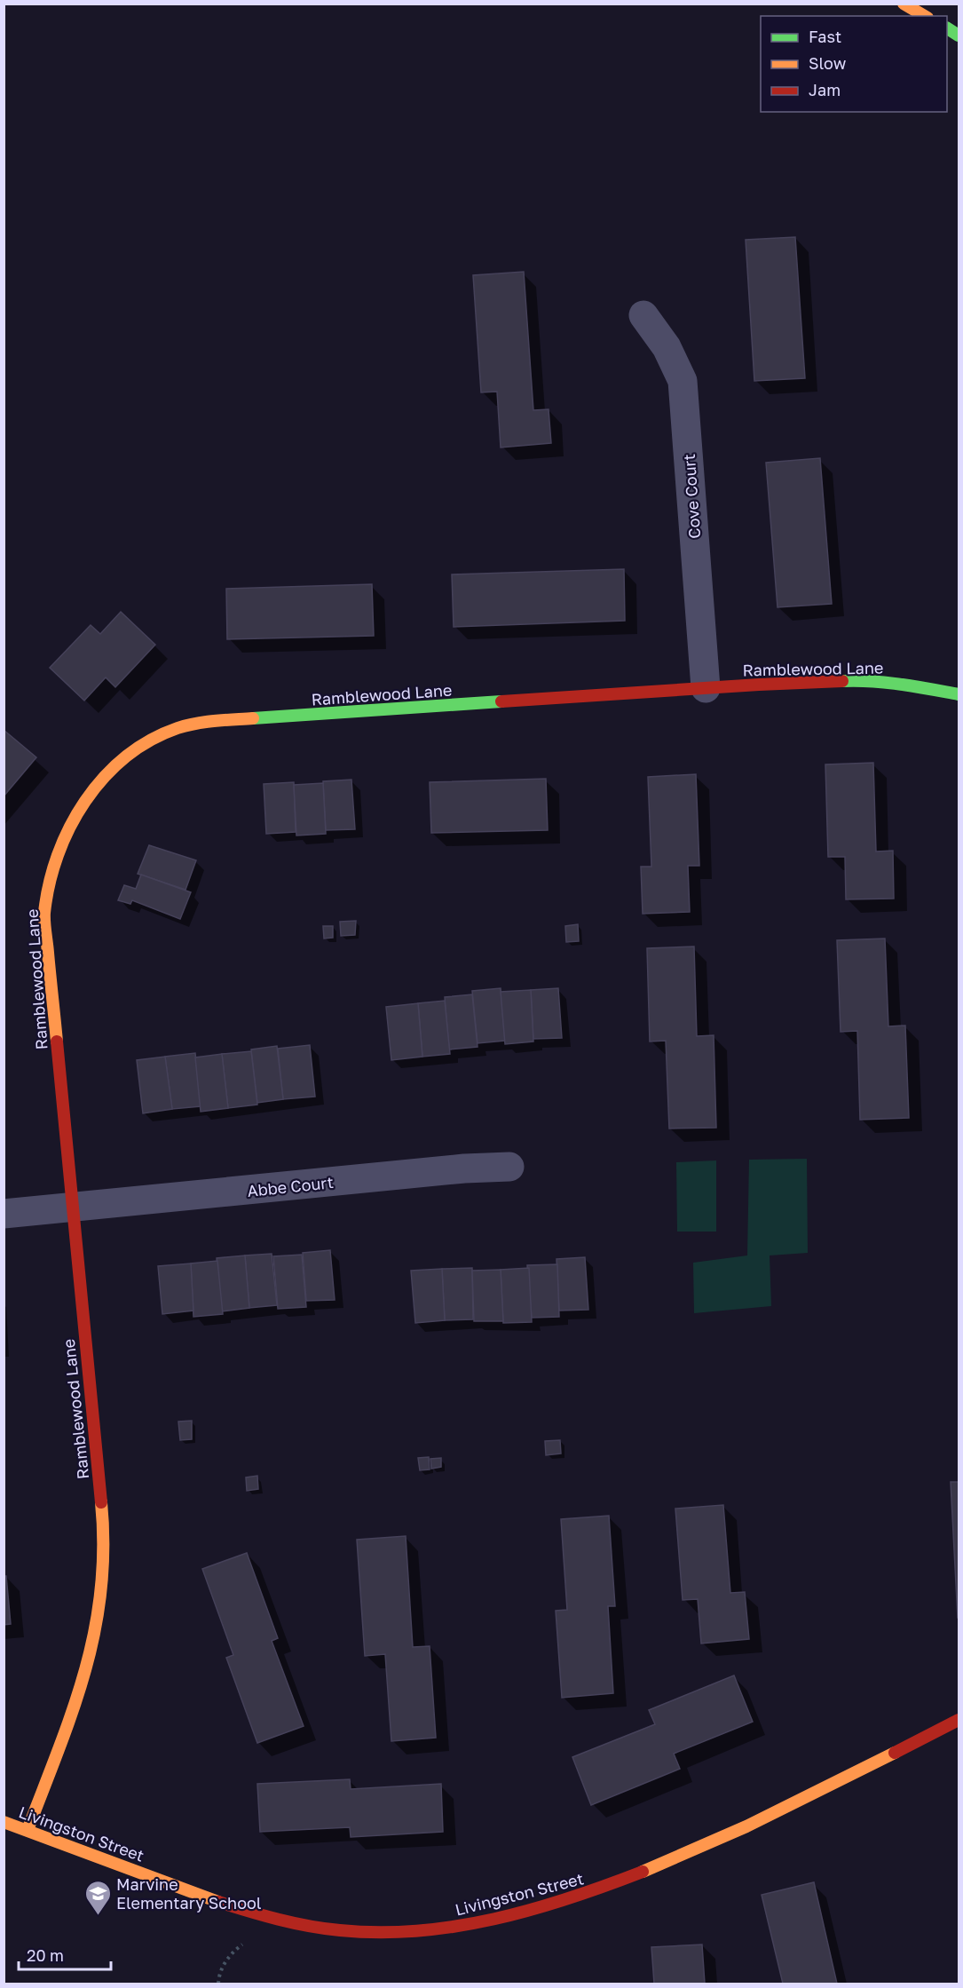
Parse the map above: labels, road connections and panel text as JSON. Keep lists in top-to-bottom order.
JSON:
{
  "streets": {
    "street": [
      "Cove Court",
      "Ramblewood Lane",
      "Abbe Court",
      "Livingston Street"
    ]
  },
  "crossings": [
    ["Cove Court", "Ramblewood Lane"],
    ["Ramblewood Lane", "Abbe Court"],
    ["Ramblewood Lane", "Livingston Street"]
  ],
  "places": {
    "school or university": ["Marvine Elementary School"]
  },
  "legend": ["Fast", "Slow", "Jam"],
  "scale_bar": "20 m"
}
